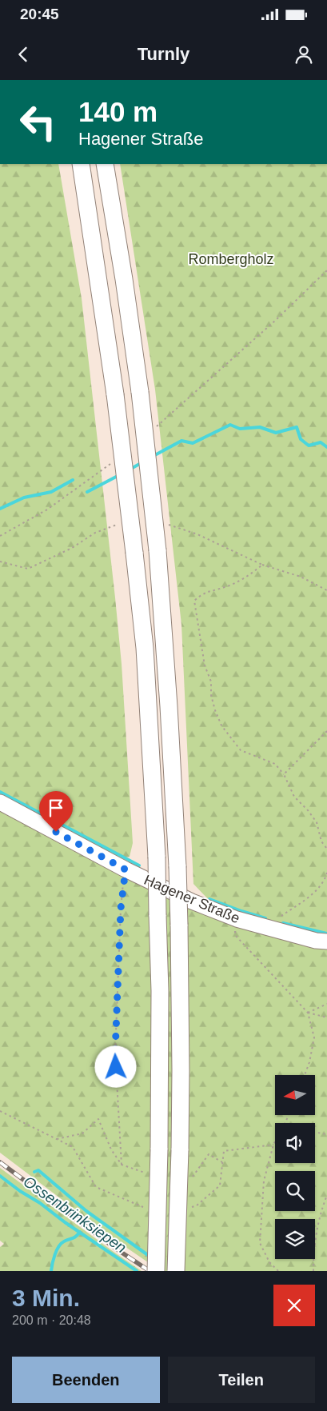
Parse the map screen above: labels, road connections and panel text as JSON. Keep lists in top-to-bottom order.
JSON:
{
  "streets": {
    "main road": ["Hagener Straße"]
  },
  "water": ["Ossenbrinksiepen"],
  "parks": ["Rombergholz"],
  "north": "left",
  "page": {
    "status": "20:45",
    "header": "Turnly",
    "turn": ["140 m", "Hagener Straße"],
    "heading": ["3 Min.", "200 m · 20:48"],
    "buttons": ["Beenden", "Teilen"]
  }
}
